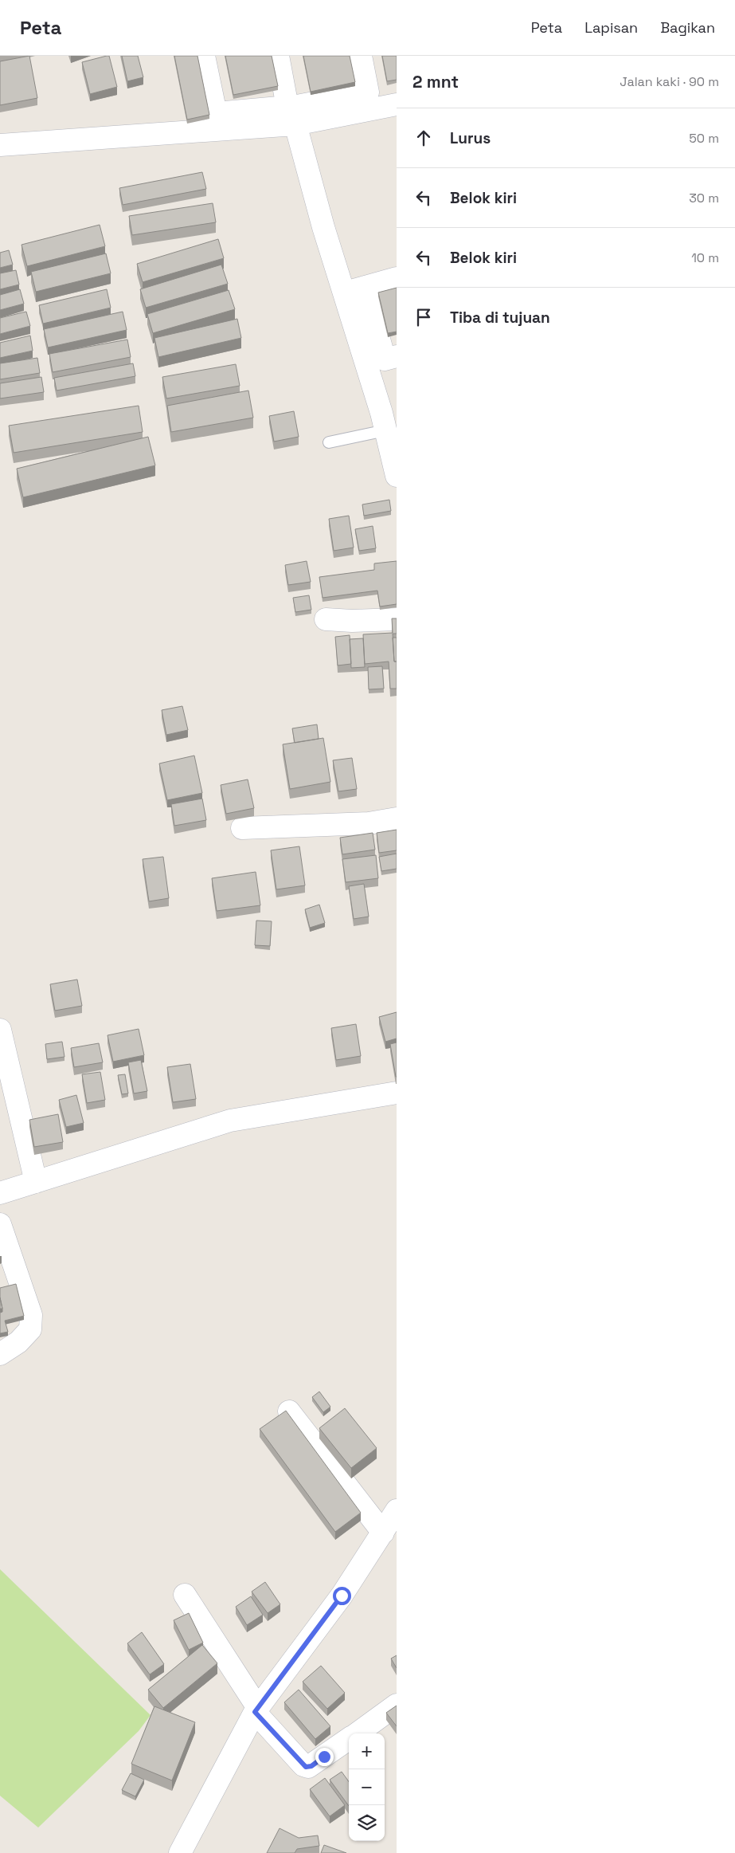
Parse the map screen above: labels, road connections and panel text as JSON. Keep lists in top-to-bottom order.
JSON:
{
  "page": {
    "header": "Peta",
    "nav": ["Peta", "Lapisan", "Bagikan"],
    "heading": ["2 mnt", "Jalan kaki · 90 m"],
    "list": [
      ["Lurus", "50 m"],
      ["Belok kiri", "30 m"],
      ["Belok kiri", "10 m"],
      "Tiba di tujuan"
    ],
    "map_buttons": ["+", "−"]
  }
}
